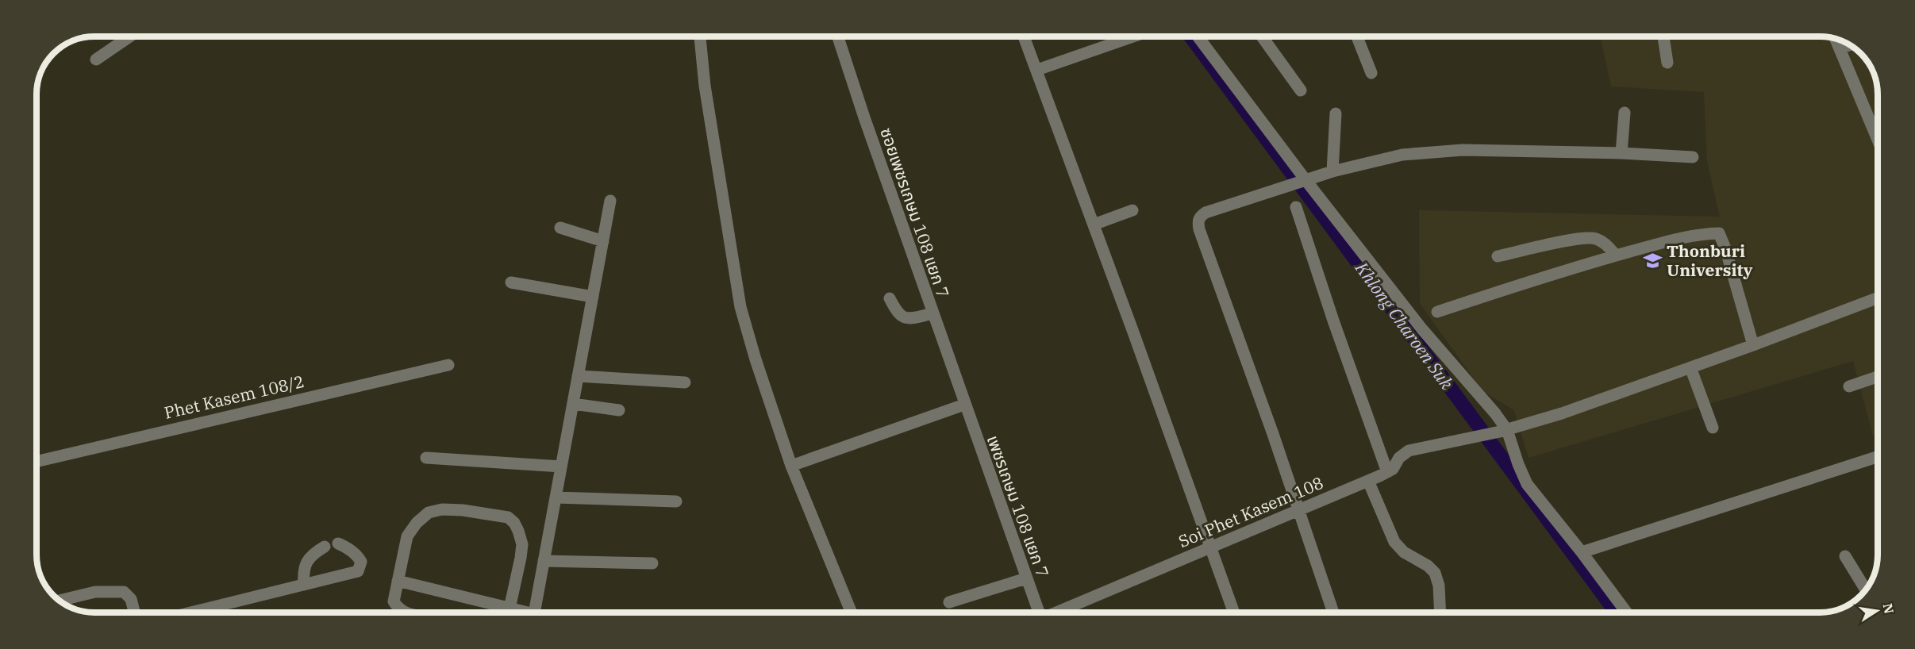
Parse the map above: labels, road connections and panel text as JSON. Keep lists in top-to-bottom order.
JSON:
{
  "streets": {
    "street": [
      "ซอยเพชรเกษม 108 แยก 7",
      "Phet Kasem 108/2",
      "เพชรเกษม 108 แยก 7",
      "Soi Phet Kasem 108"
    ]
  },
  "crossings": [
    ["ซอยเพชรเกษม 108 แยก 7", "เพชรเกษม 108 แยก 7"]
  ],
  "water": ["Khlong Charoen Suk"],
  "places": {
    "school or university": ["Thonburi University"]
  },
  "north": "right"
}
